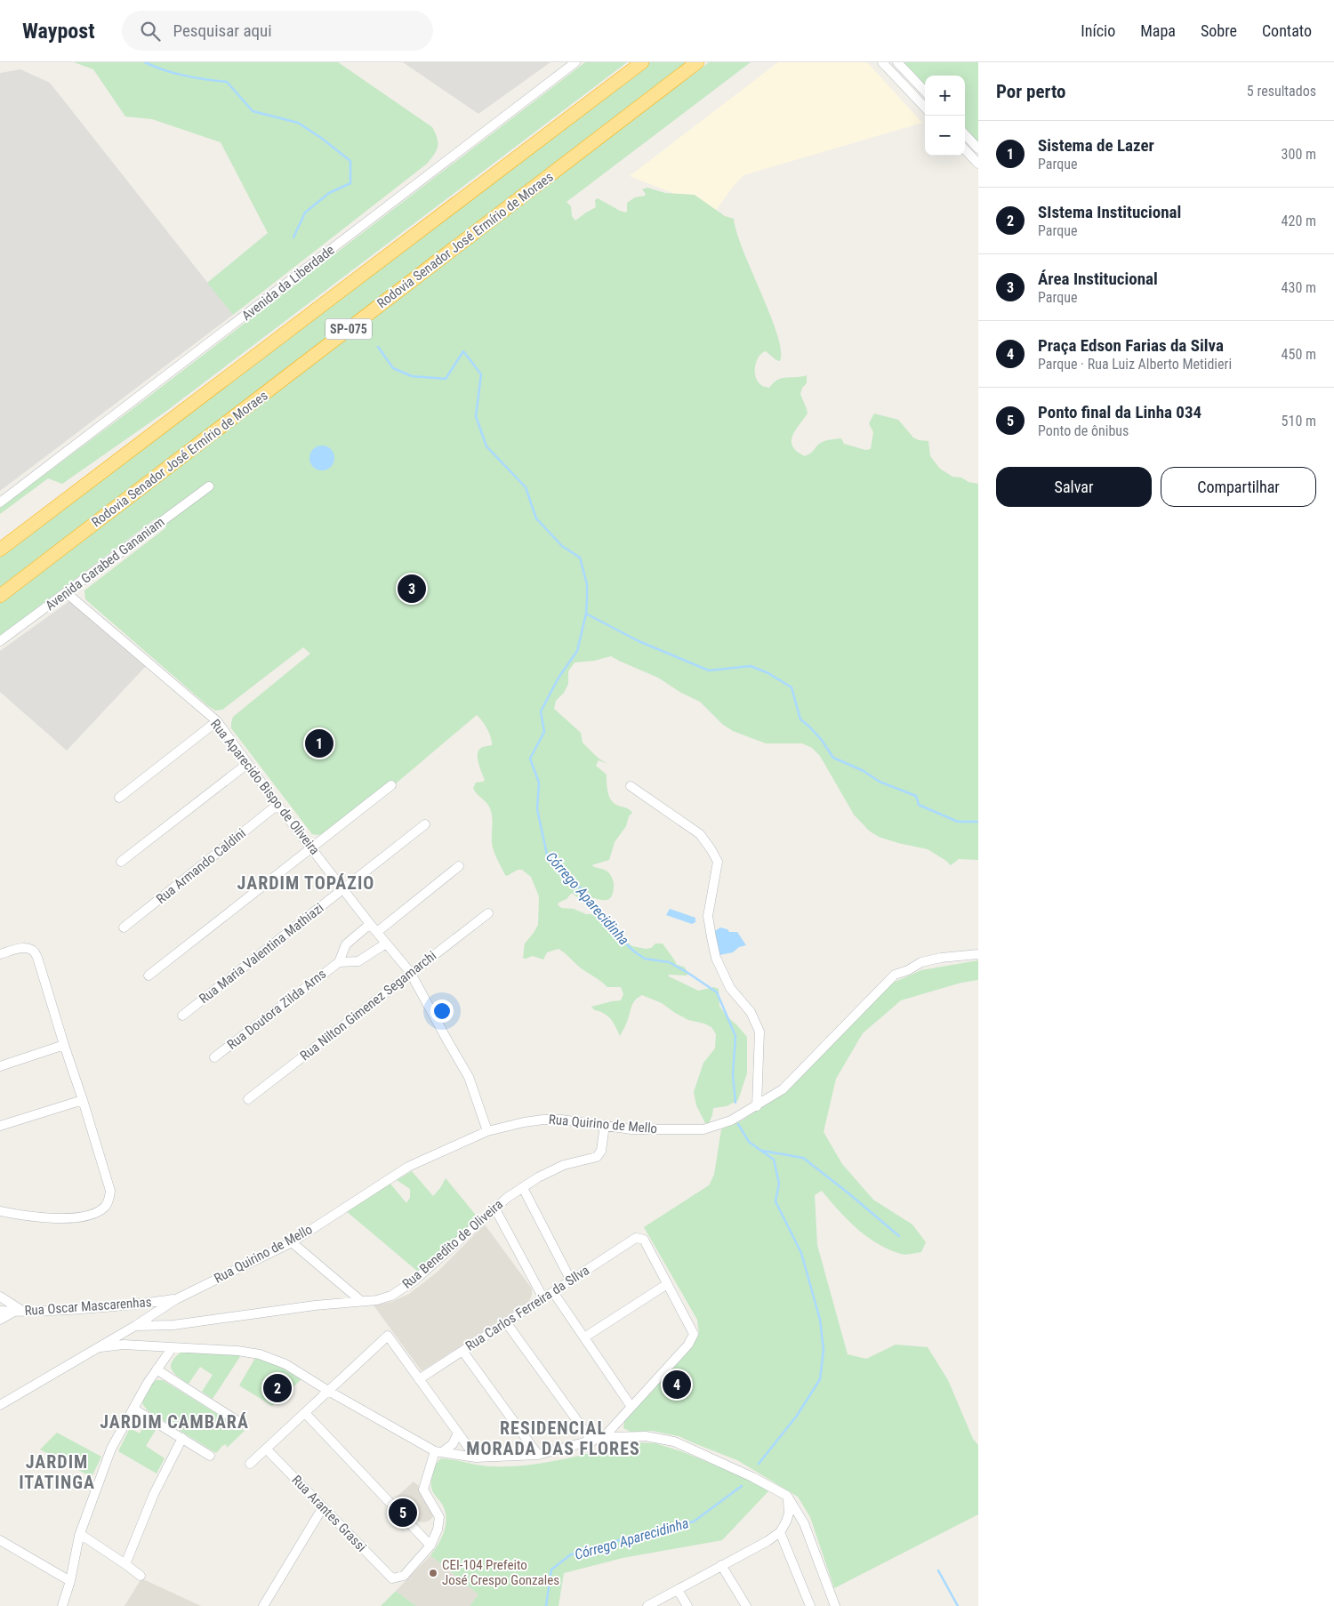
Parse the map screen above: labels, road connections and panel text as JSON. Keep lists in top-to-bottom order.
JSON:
{
  "streets": {
    "highway": ["Rodovia Senador José Ermírio de Moraes", "SP-075"],
    "street": [
      "Avenida da Liberdade",
      "Avenida Garabed Gananiam",
      "Rua Aparecido Bispo de Oliveira",
      "Rua Armando Caldini",
      "Rua Maria Valentina Mathiazi",
      "Rua Nilton Gimenez Segamarchi",
      "Rua Doutora Zilda Arns",
      "Rua Quirino de Mello",
      "Rua Benedito de Oliveira",
      "Rua Oscar Mascarenhas",
      "Rua Carlos Ferreira da SIlva",
      "Rua Arantes Grassi"
    ]
  },
  "crossings": [
    ["Avenida Garabed Gananiam", "Rua Aparecido Bispo de Oliveira"],
    ["Rua Aparecido Bispo de Oliveira", "Rua Armando Caldini"],
    ["Rua Aparecido Bispo de Oliveira", "Rua Maria Valentina Mathiazi"],
    ["Rua Aparecido Bispo de Oliveira", "Rua Nilton Gimenez Segamarchi"],
    ["Rua Aparecido Bispo de Oliveira", "Rua Doutora Zilda Arns"],
    ["Rua Aparecido Bispo de Oliveira", "Rua Quirino de Mello"],
    ["Rua Quirino de Mello", "Rua Benedito de Oliveira"],
    ["Rua Quirino de Mello", "Rua Oscar Mascarenhas"]
  ],
  "districts": [
    "JARDIM TOPÁZIO",
    "JARDIM CAMBARÁ",
    "RESIDENCIAL MORADA DAS FLORES",
    "JARDIM ITATINGA"
  ],
  "water": ["Córrego Aparecidinha"],
  "places": ["CEI-104 Prefeito José Crespo Gonzales"],
  "page": {
    "header": "Waypost",
    "search": "Pesquisar aqui",
    "nav": [
      "Início",
      "Mapa",
      "Sobre",
      "Contato"
    ],
    "heading": ["Por perto", "5 resultados"],
    "map_buttons": ["+", "−"],
    "list": [
      {
        "mark": "1",
        "name": "Sistema de Lazer",
        "note": "Parque",
        "value": "300 m"
      },
      {
        "mark": "2",
        "name": "SIstema Institucional",
        "note": "Parque",
        "value": "420 m"
      },
      {
        "mark": "3",
        "name": "Área Institucional",
        "note": "Parque",
        "value": "430 m"
      },
      {
        "mark": "4",
        "name": "Praça Edson Farias da Silva",
        "note": "Parque · Rua Luiz Alberto Metidieri",
        "value": "450 m"
      },
      {
        "mark": "5",
        "name": "Ponto final da Linha 034",
        "note": "Ponto de ônibus",
        "value": "510 m"
      }
    ],
    "buttons": ["Salvar", "Compartilhar"],
    "pins": [
      "3",
      "1",
      "4",
      "2",
      "5"
    ]
  }
}
